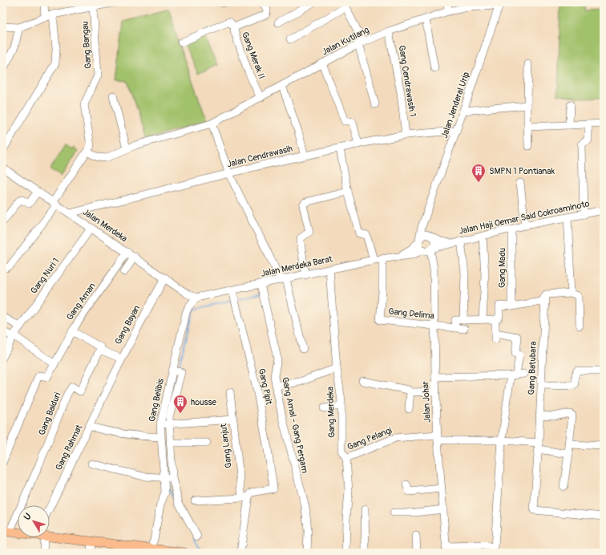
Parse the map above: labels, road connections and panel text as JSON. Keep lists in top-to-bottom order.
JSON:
{
  "streets": {
    "street": [
      "Jalan Kutilang",
      "Gang Bangau",
      "Gang Merak II",
      "Gang Cendrawasih 1",
      "Jalan Jenderal Urip",
      "Jalan Cendrawasih",
      "Jalan Haji Oemar Said Cokroaminoto",
      "Jalan Merdeka",
      "Jalan Merdeka Barat",
      "Gang Madu",
      "Gang Nuri 1",
      "Gang Aman",
      "Gang Delima",
      "Gang Bayan",
      "Gang Batubara",
      "Gang Pipit",
      "Gang Belibis",
      "Jalan Johar",
      "Gang Merdeka",
      "Gang Baiduri",
      "Gang Amal - Gang Pergam",
      "Gang Pelangi",
      "Gang Lanjut",
      "Gang Rahmat"
    ]
  },
  "crossings": [
    ["Jalan Kutilang", "Gang Bangau"],
    ["Jalan Kutilang", "Gang Merak II"],
    ["Jalan Kutilang", "Gang Cendrawasih 1"],
    ["Jalan Kutilang", "Jalan Jenderal Urip"],
    ["Gang Bangau", "Jalan Merdeka"],
    ["Gang Cendrawasih 1", "Jalan Cendrawasih"],
    ["Jalan Jenderal Urip", "Jalan Cendrawasih"],
    ["Jalan Jenderal Urip", "Jalan Haji Oemar Said Cokroaminoto"],
    ["Jalan Jenderal Urip", "Jalan Merdeka Barat"],
    ["Jalan Jenderal Urip", "Jalan Johar"],
    ["Jalan Cendrawasih", "Jalan Merdeka"],
    ["Jalan Haji Oemar Said Cokroaminoto", "Jalan Merdeka Barat"],
    ["Jalan Haji Oemar Said Cokroaminoto", "Gang Madu"],
    ["Jalan Haji Oemar Said Cokroaminoto", "Jalan Johar"],
    ["Jalan Merdeka", "Jalan Merdeka Barat"],
    ["Jalan Merdeka", "Gang Nuri 1"],
    ["Jalan Merdeka", "Gang Aman"],
    ["Jalan Merdeka", "Gang Bayan"],
    ["Jalan Merdeka", "Gang Belibis"],
    ["Jalan Merdeka Barat", "Gang Delima"],
    ["Jalan Merdeka Barat", "Gang Pipit"],
    ["Jalan Merdeka Barat", "Gang Belibis"],
    ["Jalan Merdeka Barat", "Jalan Johar"],
    ["Jalan Merdeka Barat", "Gang Merdeka"],
    ["Jalan Merdeka Barat", "Gang Amal - Gang Pergam"],
    ["Gang Delima", "Jalan Johar"],
    ["Gang Bayan", "Gang Rahmat"],
    ["Gang Pipit", "Gang Lanjut"],
    ["Jalan Johar", "Gang Pelangi"],
    ["Gang Merdeka", "Gang Pelangi"]
  ],
  "places": {
    "building": ["SMPN 1 Pontianak", "housse"]
  },
  "north": "top left"
}
